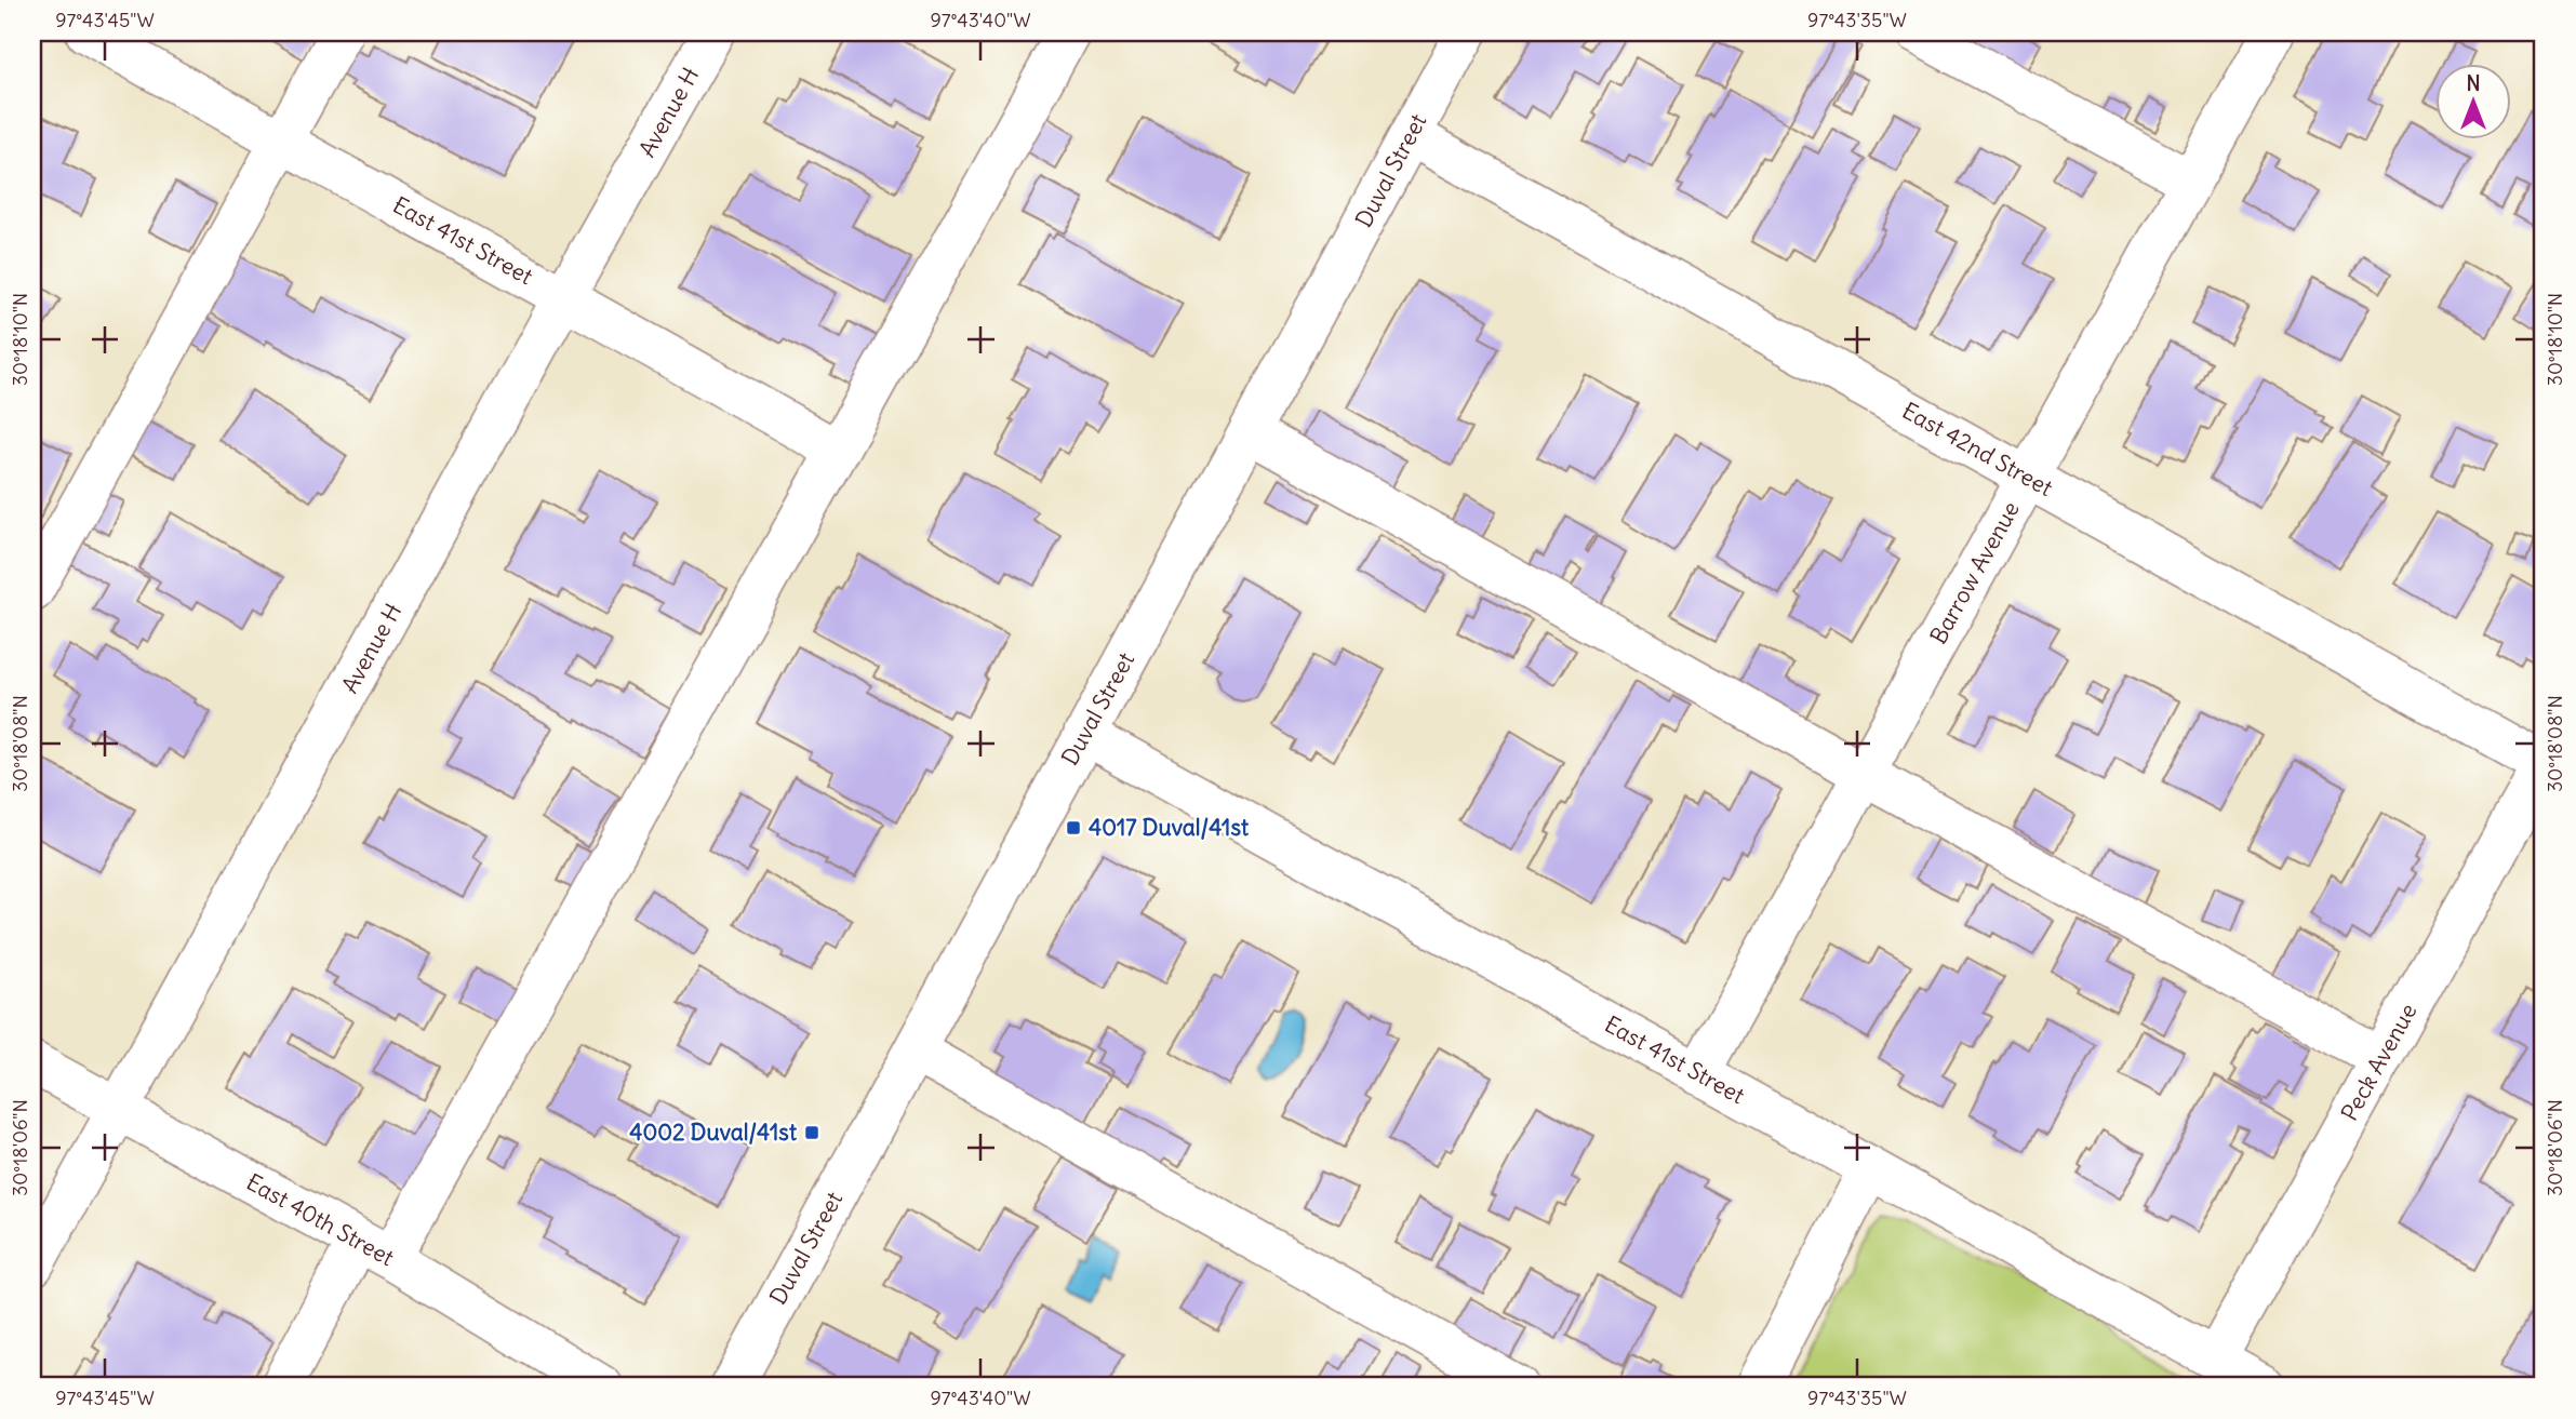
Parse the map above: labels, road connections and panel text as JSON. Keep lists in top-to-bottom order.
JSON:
{
  "streets": {
    "street": [
      "Avenue H",
      "Duval Street",
      "East 41st Street",
      "East 42nd Street",
      "Barrow Avenue",
      "Peck Avenue",
      "East 40th Street"
    ]
  },
  "crossings": [
    ["Avenue H", "East 41st Street"],
    ["Avenue H", "East 40th Street"],
    ["Duval Street", "East 41st Street"],
    ["Duval Street", "East 42nd Street"],
    ["East 41st Street", "Barrow Avenue"],
    ["East 41st Street", "Peck Avenue"],
    ["East 42nd Street", "Barrow Avenue"],
    ["East 42nd Street", "Peck Avenue"]
  ],
  "places": {
    "transit": ["4017 Duval/41st", "4002 Duval/41st"]
  },
  "north": "top",
  "coordinates": [
    "97°43'45\"W",
    "97°43'40\"W",
    "97°43'35\"W",
    "30°18'10\"N",
    "30°18'08\"N",
    "30°18'06\"N"
  ]
}
